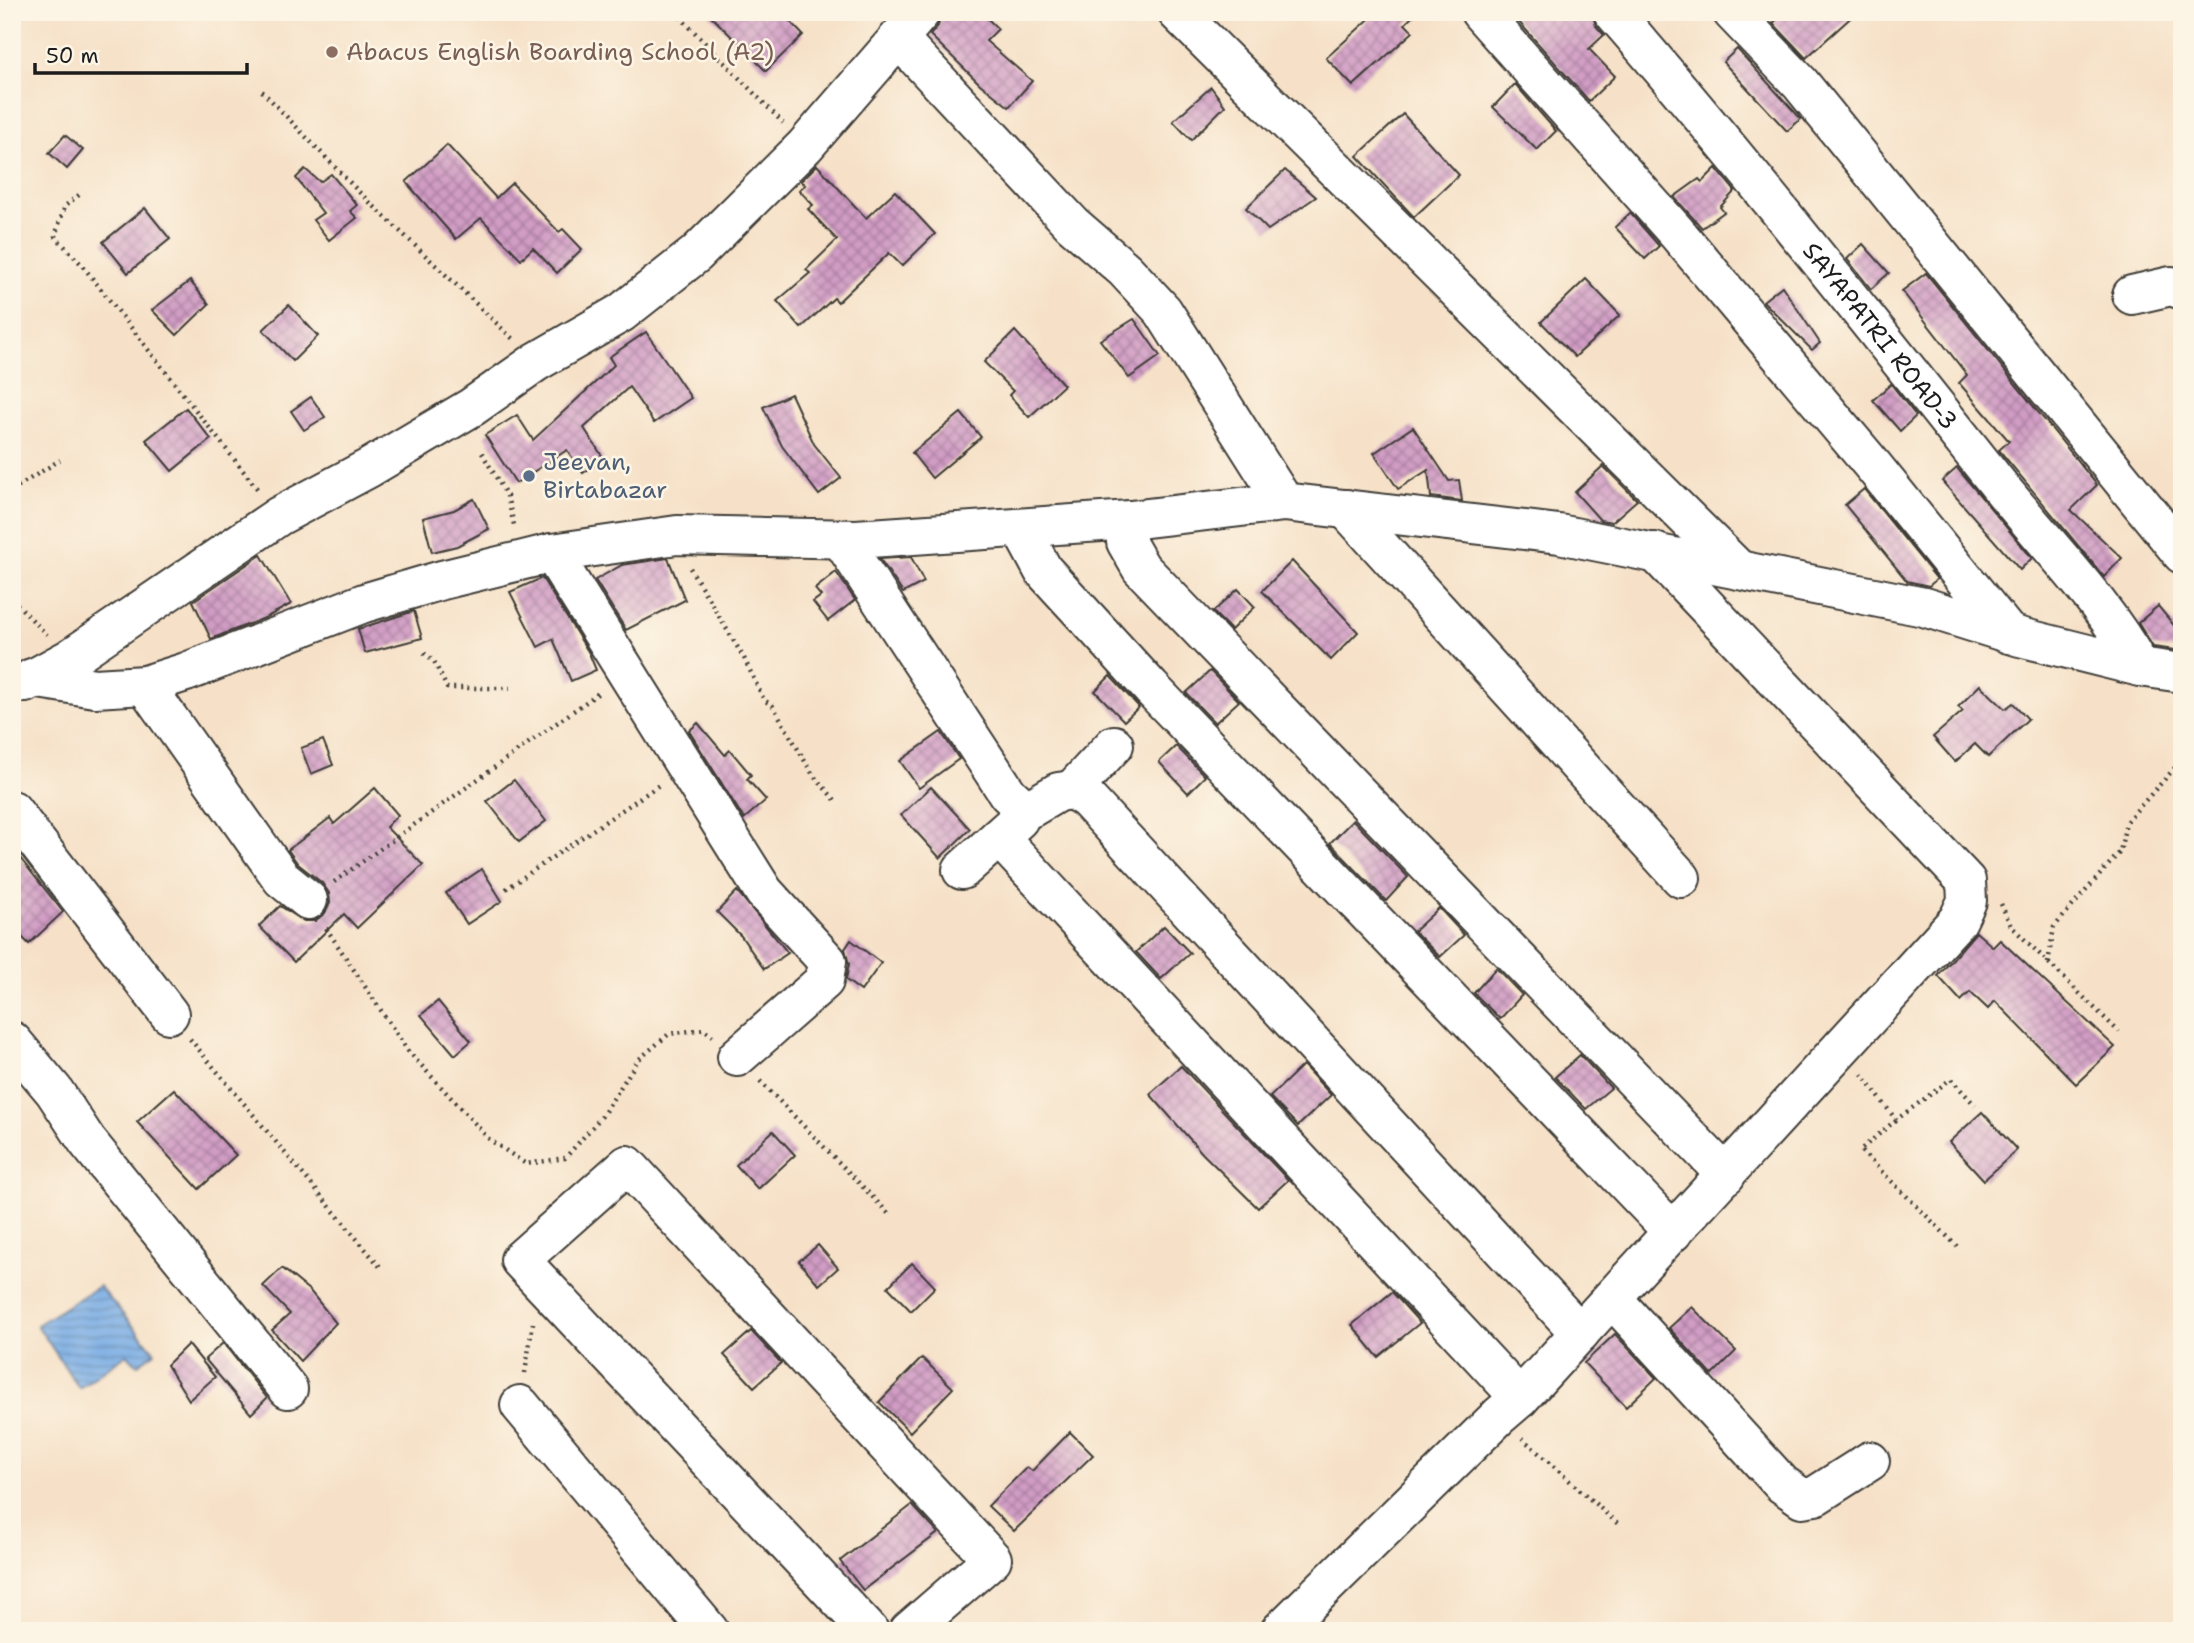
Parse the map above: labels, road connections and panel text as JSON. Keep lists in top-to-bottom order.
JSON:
{
  "streets": {
    "street": ["SAYAPATRI ROAD-3"]
  },
  "places": ["Abacus English Boarding School (A2)", "Jeevan, Birtabazar"],
  "scale_bar": "50 m"
}
